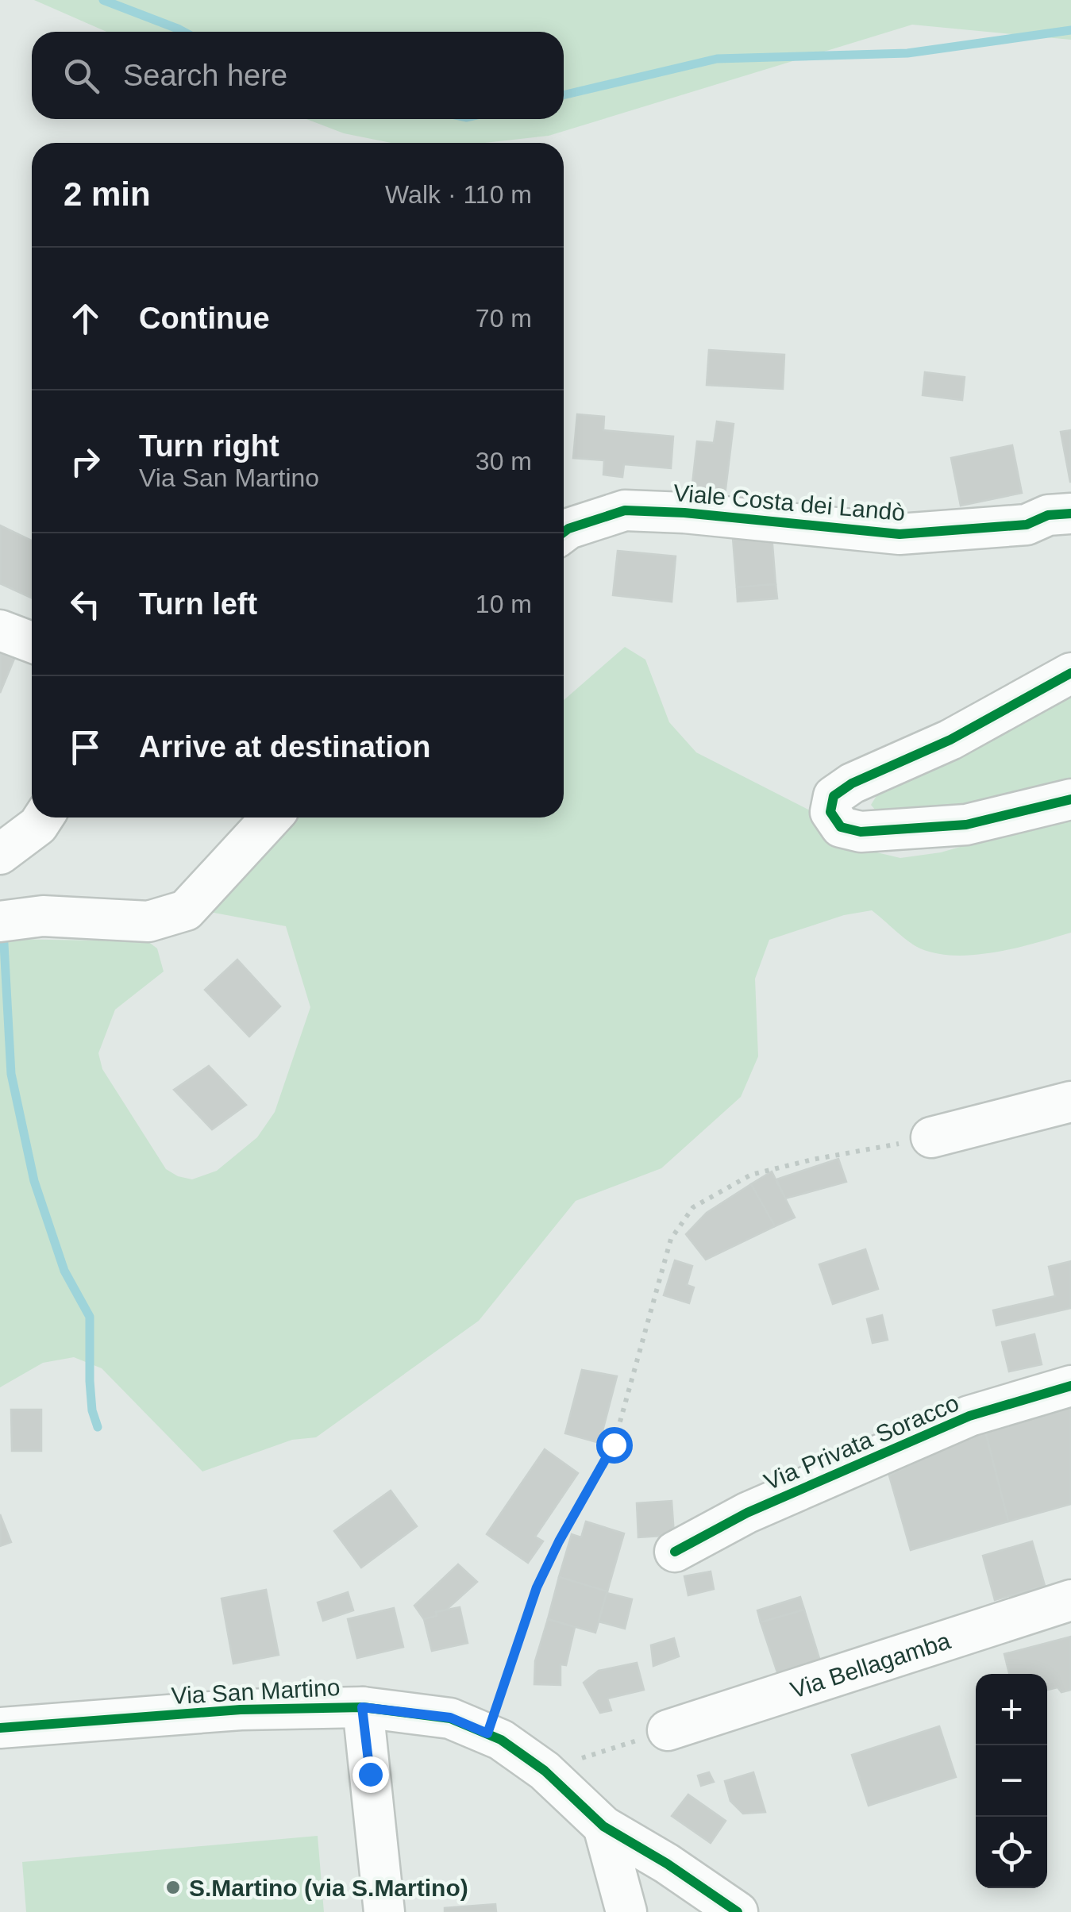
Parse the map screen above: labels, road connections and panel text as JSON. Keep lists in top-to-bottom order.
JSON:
{
  "streets": {
    "street": [
      "Viale Costa dei Landò",
      "Via Privata Soracco",
      "Via Bellagamba",
      "Via San Martino"
    ]
  },
  "places": ["S.Martino (via S.Martino)"],
  "page": {
    "search": "Search here",
    "heading": ["2 min", "Walk · 110 m"],
    "list": [
      ["Continue", "70 m"],
      ["Turn right", "Via San Martino", "30 m"],
      ["Turn left", "10 m"],
      "Arrive at destination"
    ],
    "map_buttons": ["+", "−"]
  }
}
